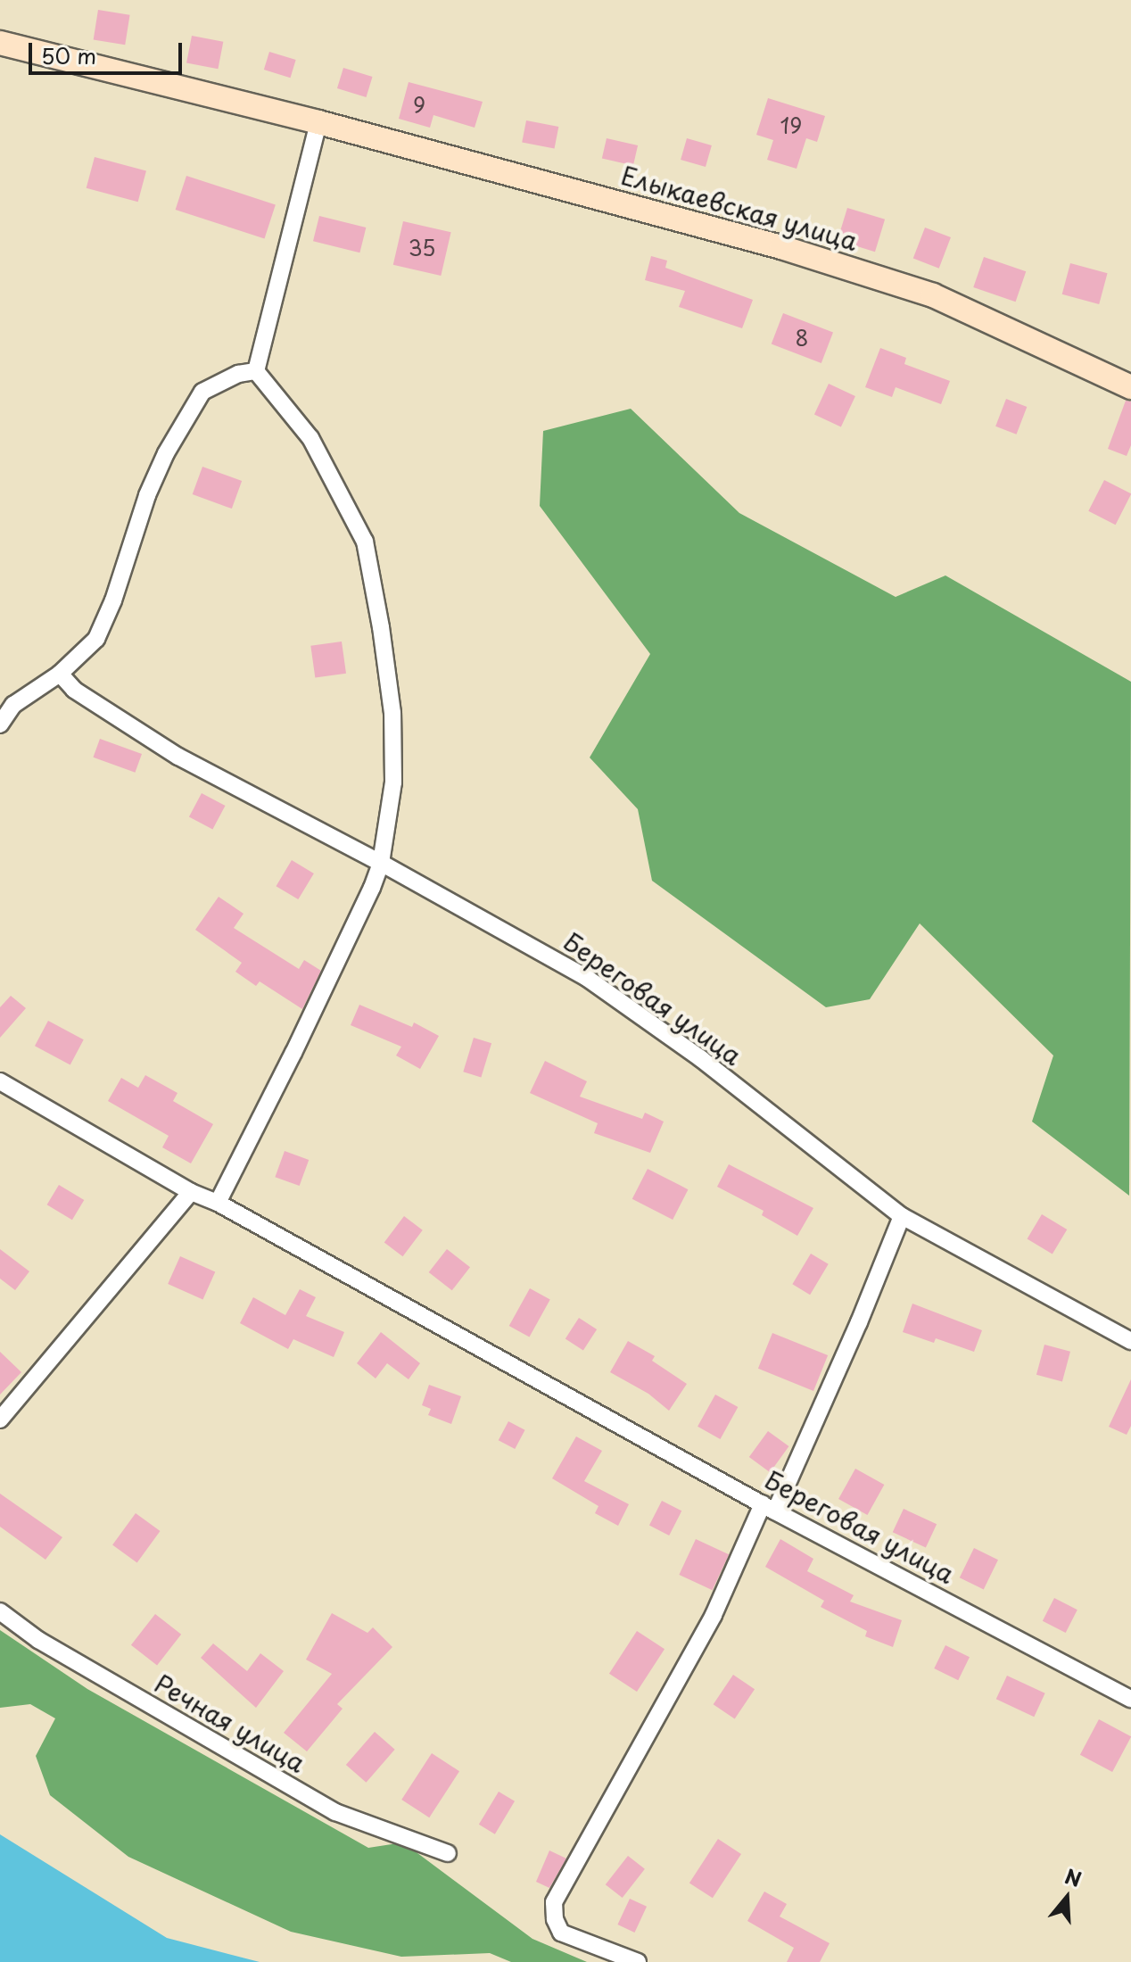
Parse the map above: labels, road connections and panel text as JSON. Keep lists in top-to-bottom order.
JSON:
{
  "streets": {
    "street": ["Елыкаевская улица", "Береговая улица", "Речная улица"]
  },
  "house_numbers": [
    "9",
    "19",
    "35",
    "8"
  ],
  "scale_bar": "50 m",
  "north": "top"
}
